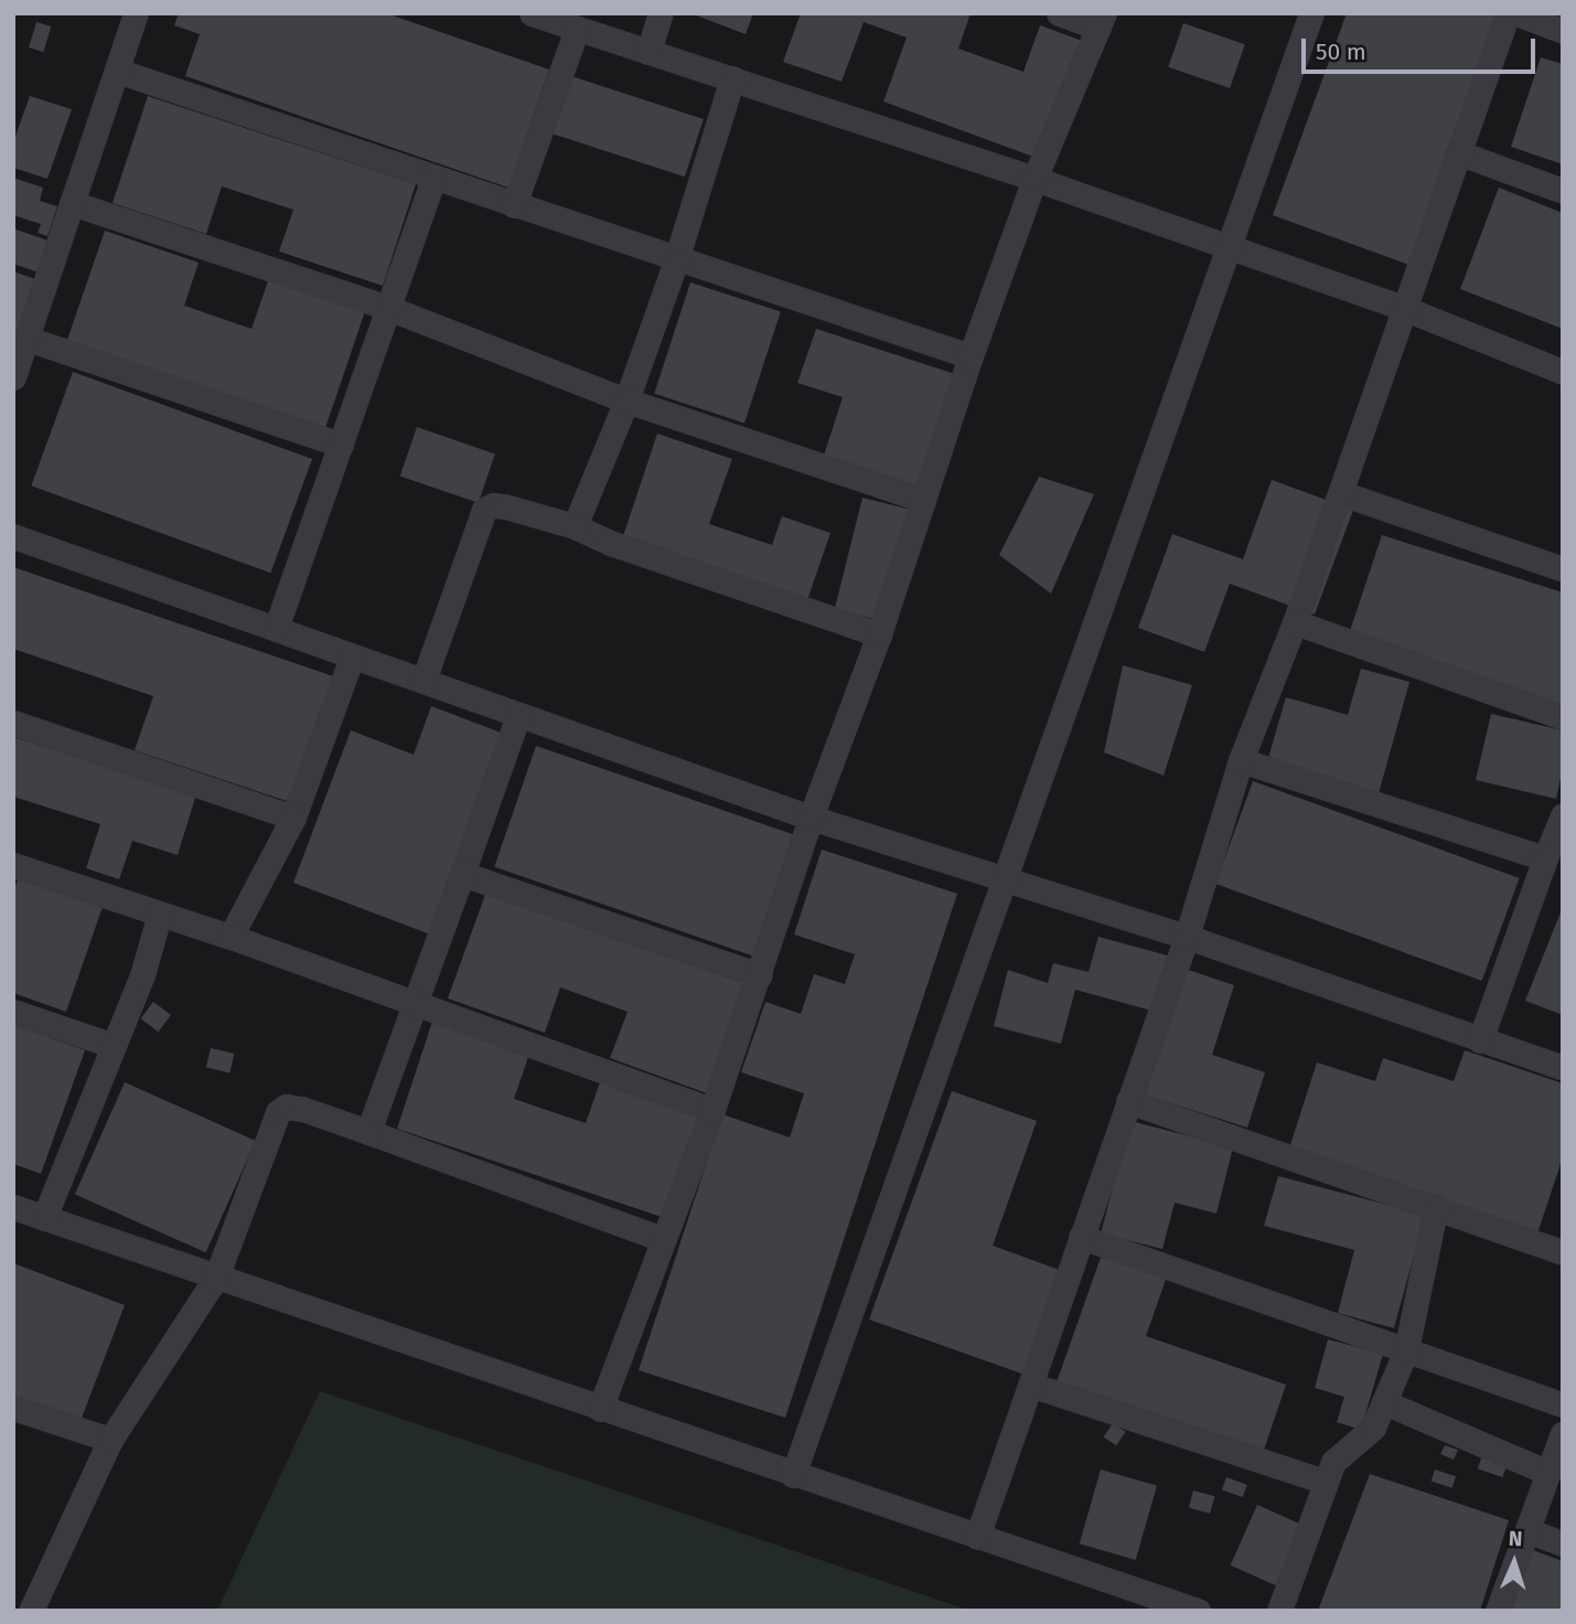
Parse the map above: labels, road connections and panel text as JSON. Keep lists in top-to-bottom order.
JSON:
{
  "scale_bar": "50 m",
  "north": "top"
}
